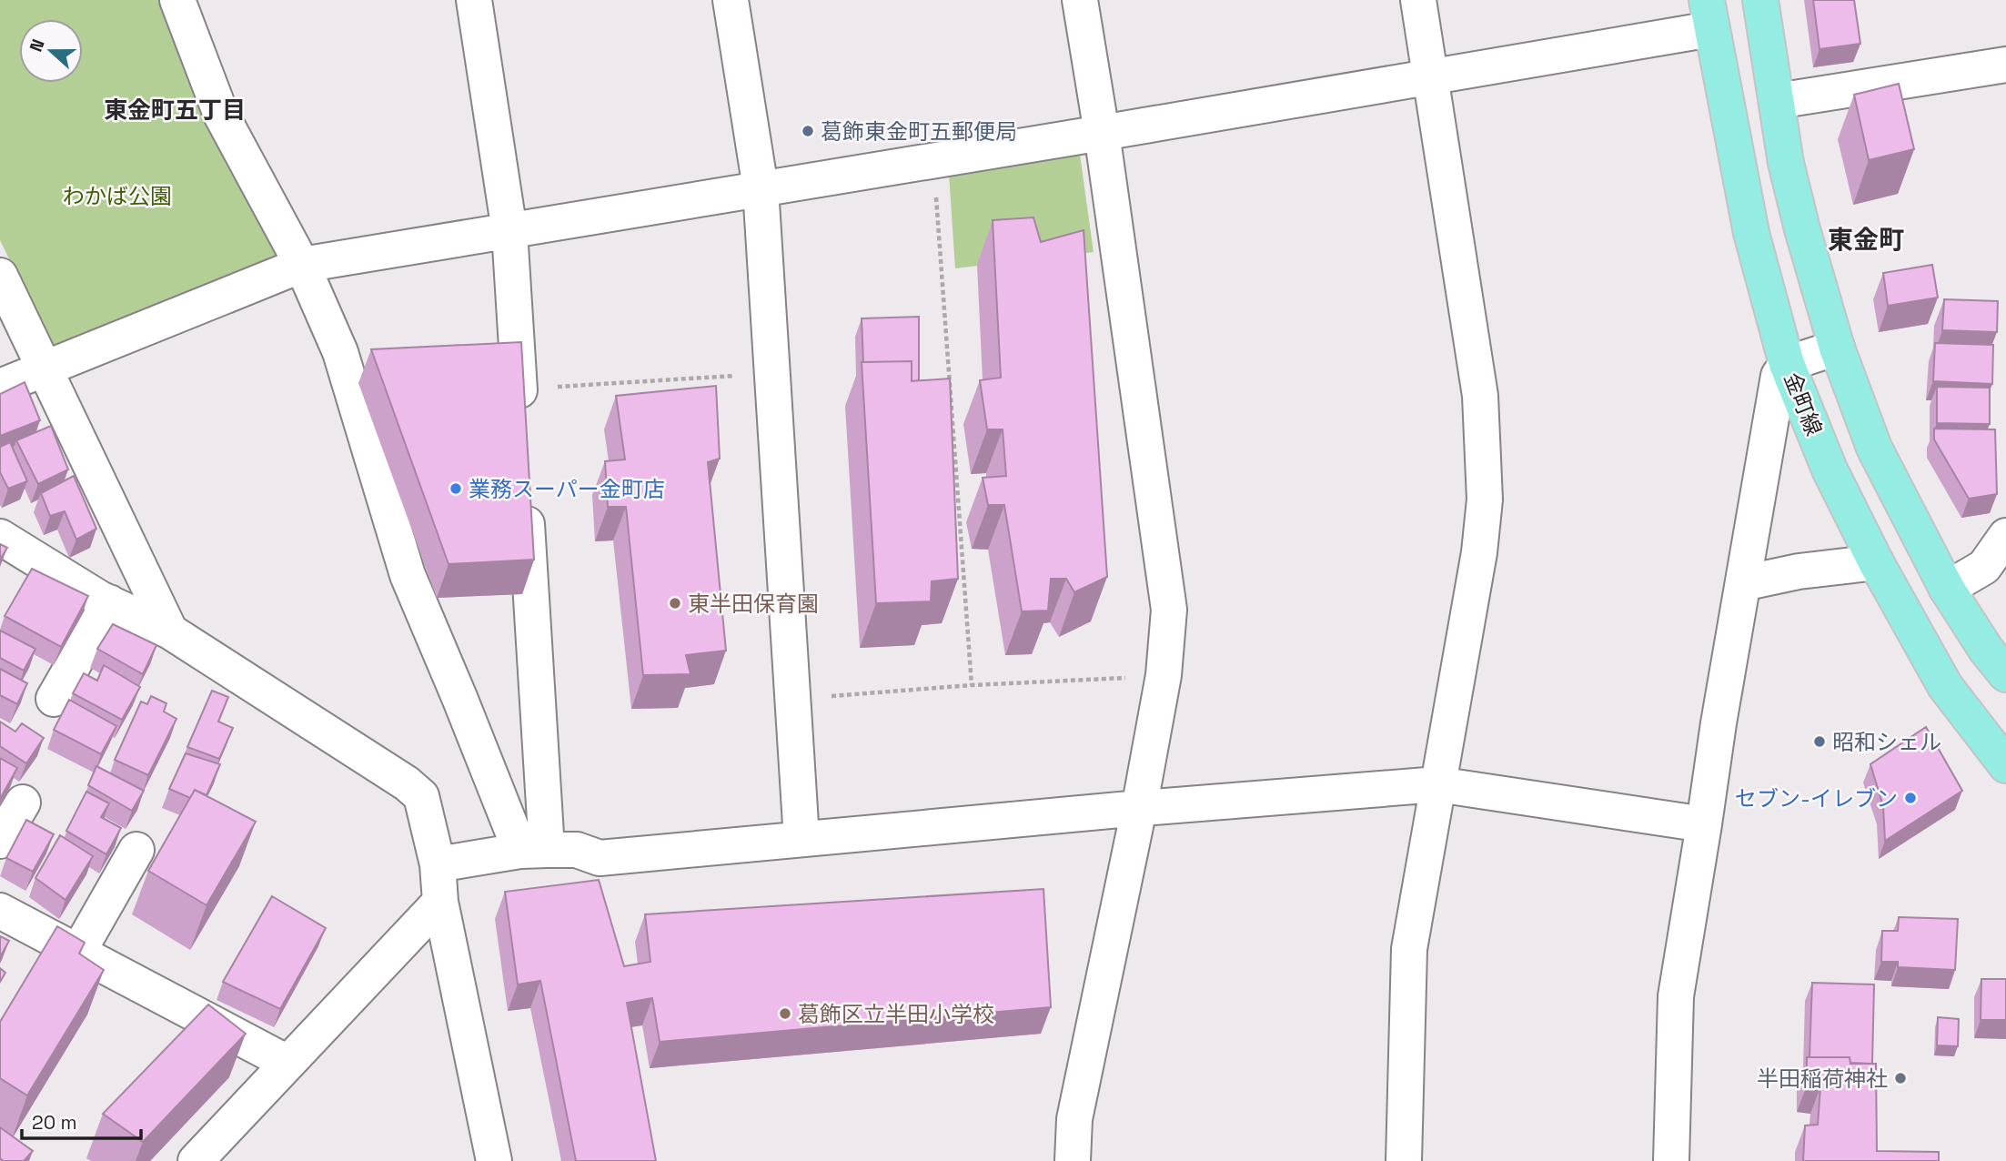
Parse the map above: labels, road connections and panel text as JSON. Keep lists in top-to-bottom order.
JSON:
{
  "streets": {
    "main road": ["金町線"]
  },
  "districts": ["東金町五丁目", "東金町"],
  "parks": ["わかば公園"],
  "places": [
    "葛飾東金町五郵便局",
    "業務スーパー金町店",
    "東半田保育園",
    "昭和シェル",
    "セブン-イレブン",
    "葛飾区立半田小学校",
    "半田稲荷神社"
  ],
  "scale_bar": "20 m",
  "north": "left"
}
